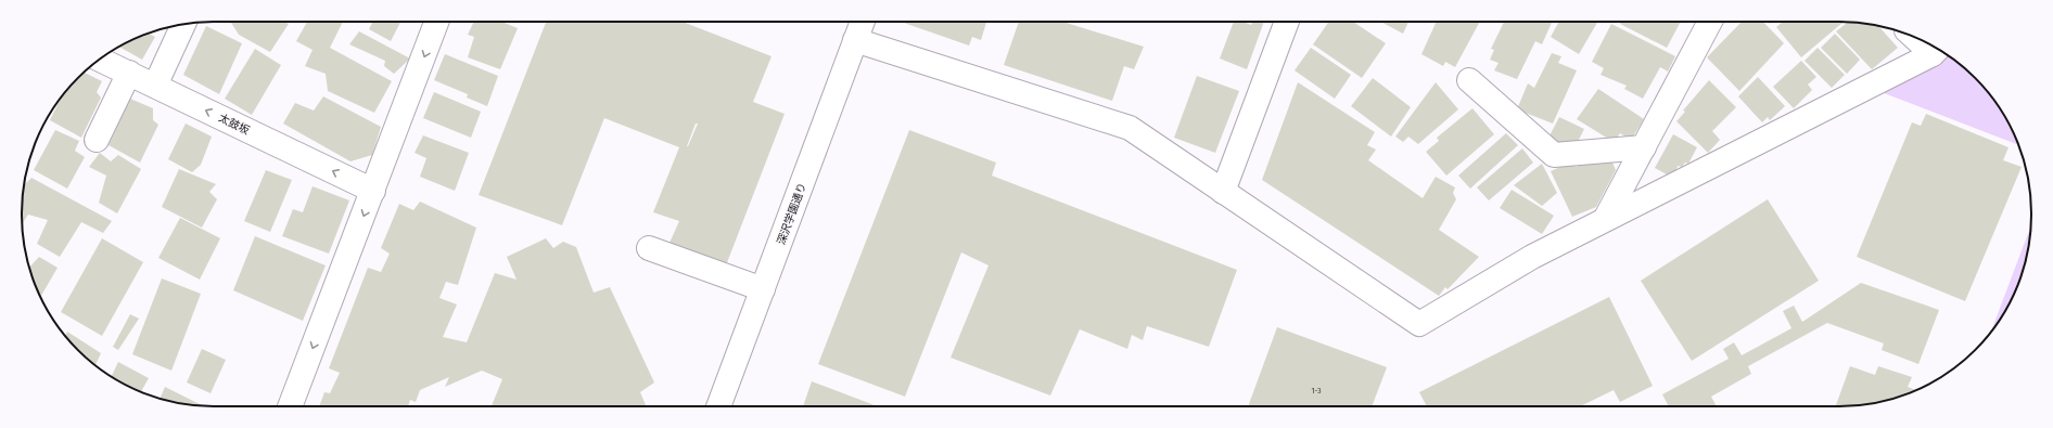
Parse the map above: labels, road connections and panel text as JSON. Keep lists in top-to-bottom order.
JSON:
{
  "streets": {
    "street": ["太鼓坂", "深沢学園通り"]
  },
  "one_way": ["太鼓坂"],
  "house_numbers": ["1-3"]
}
